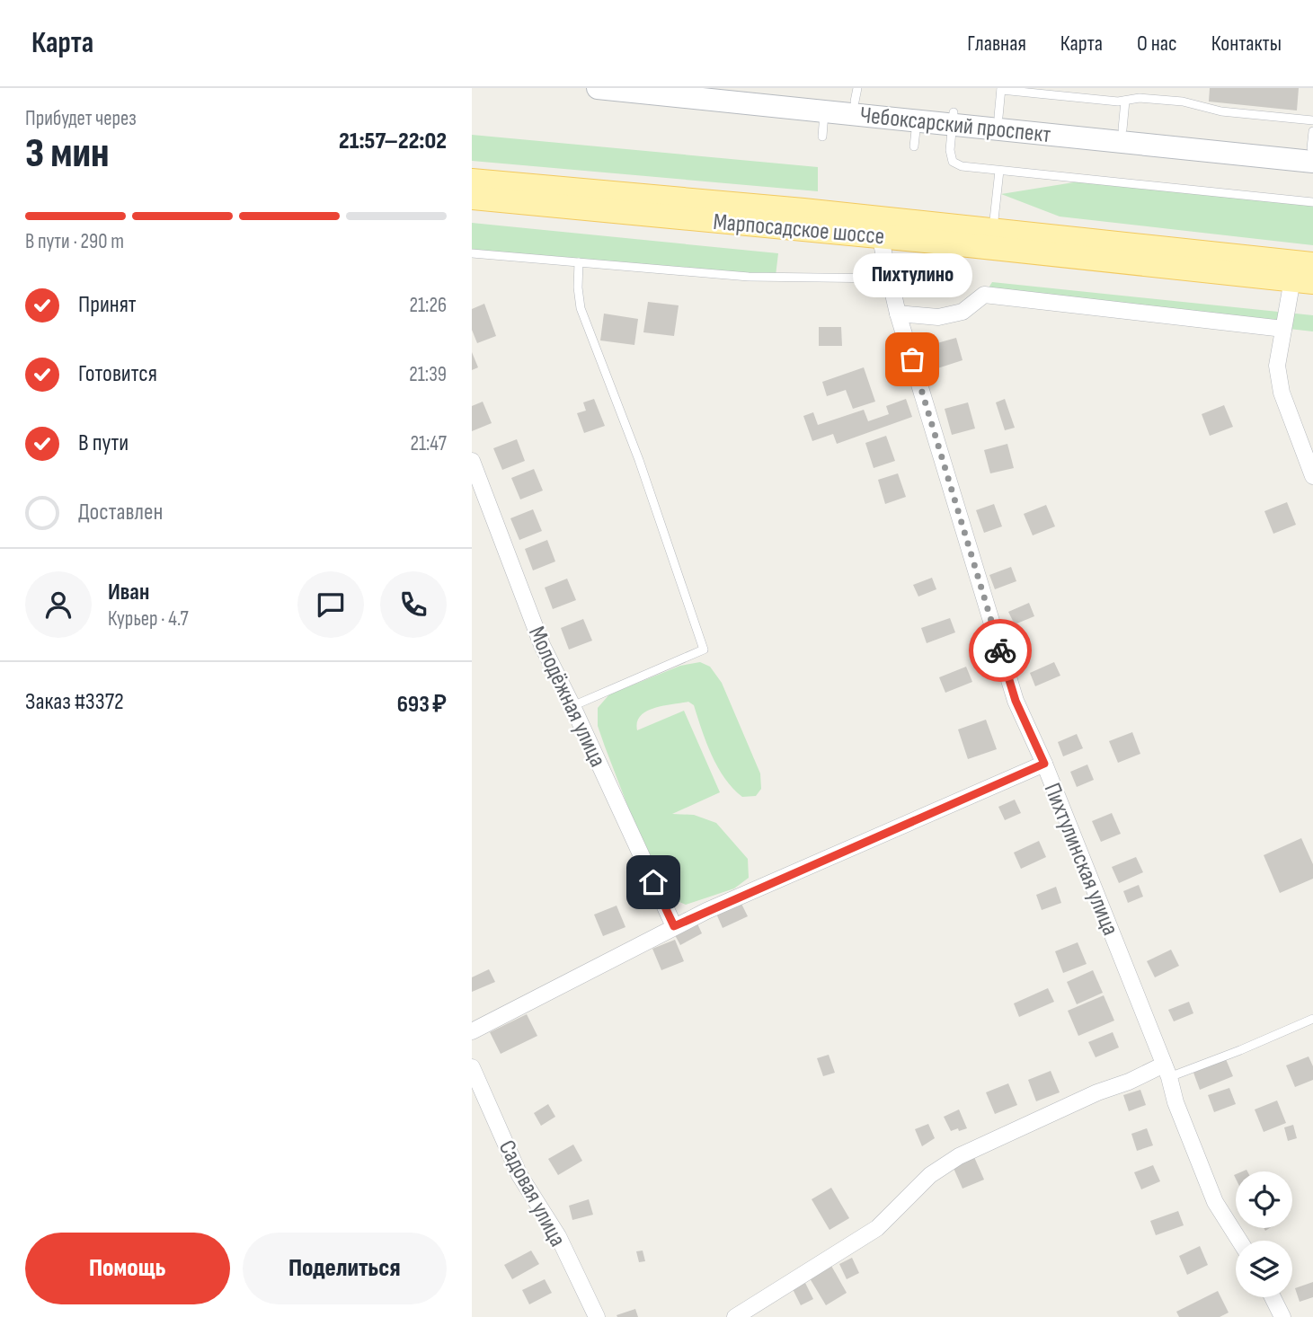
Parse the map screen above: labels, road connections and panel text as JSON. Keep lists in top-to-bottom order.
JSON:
{
  "streets": {
    "main road": ["Марпосадское шоссе"],
    "street": [
      "Чебоксарский проспект",
      "Молодёжная улица",
      "Пихтулинская улица",
      "Садовая улица"
    ]
  },
  "crossings": [
    ["Марпосадское шоссе", "Пихтулинская улица"]
  ],
  "places": ["Пихтулино"],
  "page": {
    "header": "Карта",
    "nav": [
      "Главная",
      "Карта",
      "О нас",
      "Контакты"
    ],
    "heading": ["3 мин", "Прибудет через", "21:57–22:02"],
    "panel": [
      "Иван",
      "Курьер · 4.7",
      "Заказ #3372",
      "693 ₽"
    ],
    "bar": "В пути · 290 m",
    "bubble": "Пихтулино",
    "list": [
      ["Принят", "21:26"],
      ["Готовится", "21:39"],
      ["В пути", "21:47"],
      "Доставлен"
    ],
    "buttons": ["Помощь", "Поделиться"]
  }
}
